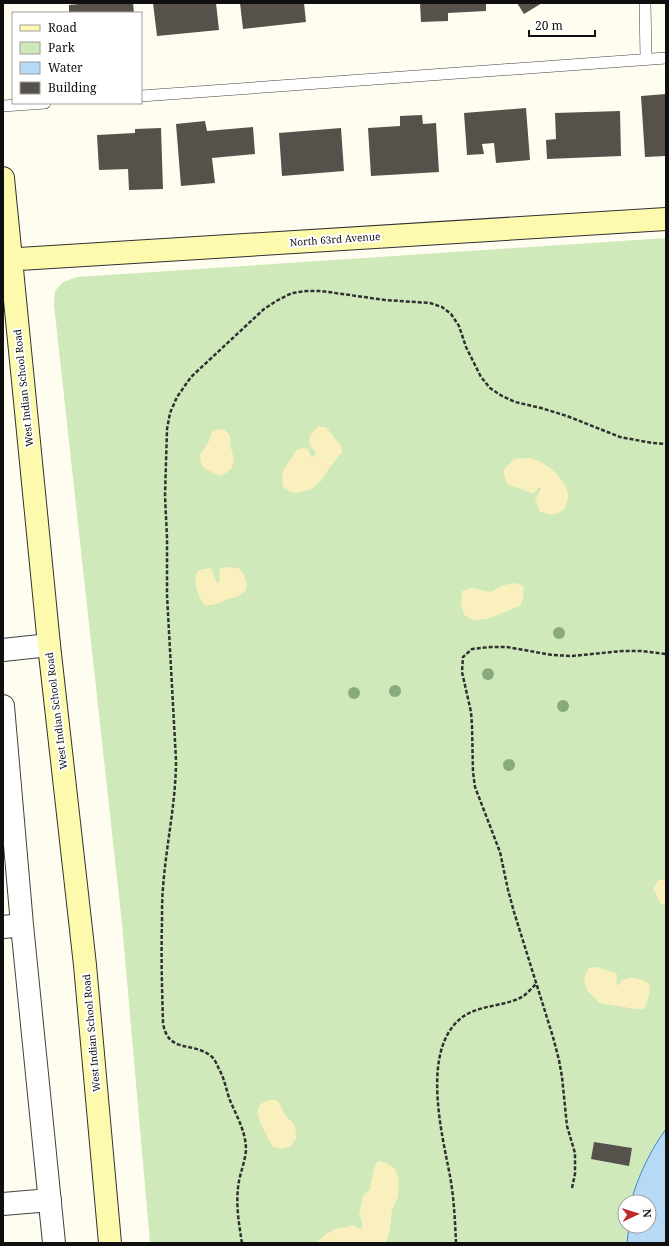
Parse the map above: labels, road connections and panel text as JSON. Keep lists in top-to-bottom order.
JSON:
{
  "streets": {
    "main road": ["North 63rd Avenue", "West Indian School Road"]
  },
  "crossings": [
    ["North 63rd Avenue", "West Indian School Road"]
  ],
  "legend": [
    "Road",
    "Park",
    "Water",
    "Building"
  ],
  "scale_bar": "20 m",
  "north": "right"
}
